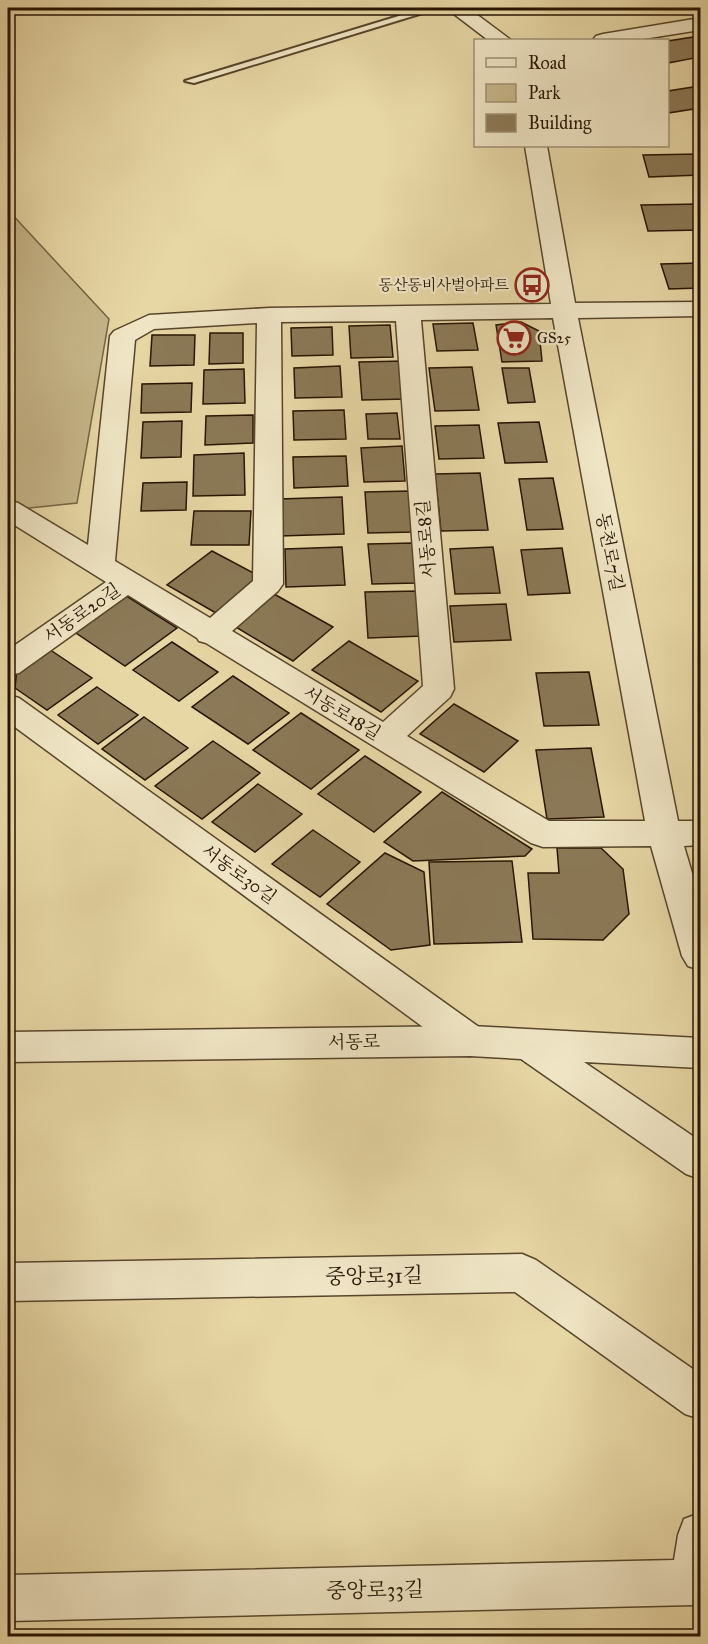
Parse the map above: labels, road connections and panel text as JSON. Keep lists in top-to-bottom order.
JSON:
{
  "streets": {
    "street": [
      "서동로8길",
      "동천로7길",
      "서동로20길",
      "서동로18길",
      "서동로30길",
      "서동로",
      "중앙로31길",
      "중앙로33길"
    ]
  },
  "crossings": [
    ["서동로8길", "서동로18길"],
    ["동천로7길", "서동로18길"],
    ["서동로20길", "서동로18길"],
    ["서동로30길", "서동로"]
  ],
  "places": {
    "bus stop": ["동산동비사벌아파트"],
    "supermarket": ["GS25"]
  },
  "legend": ["Road", "Park", "Building"]
}
